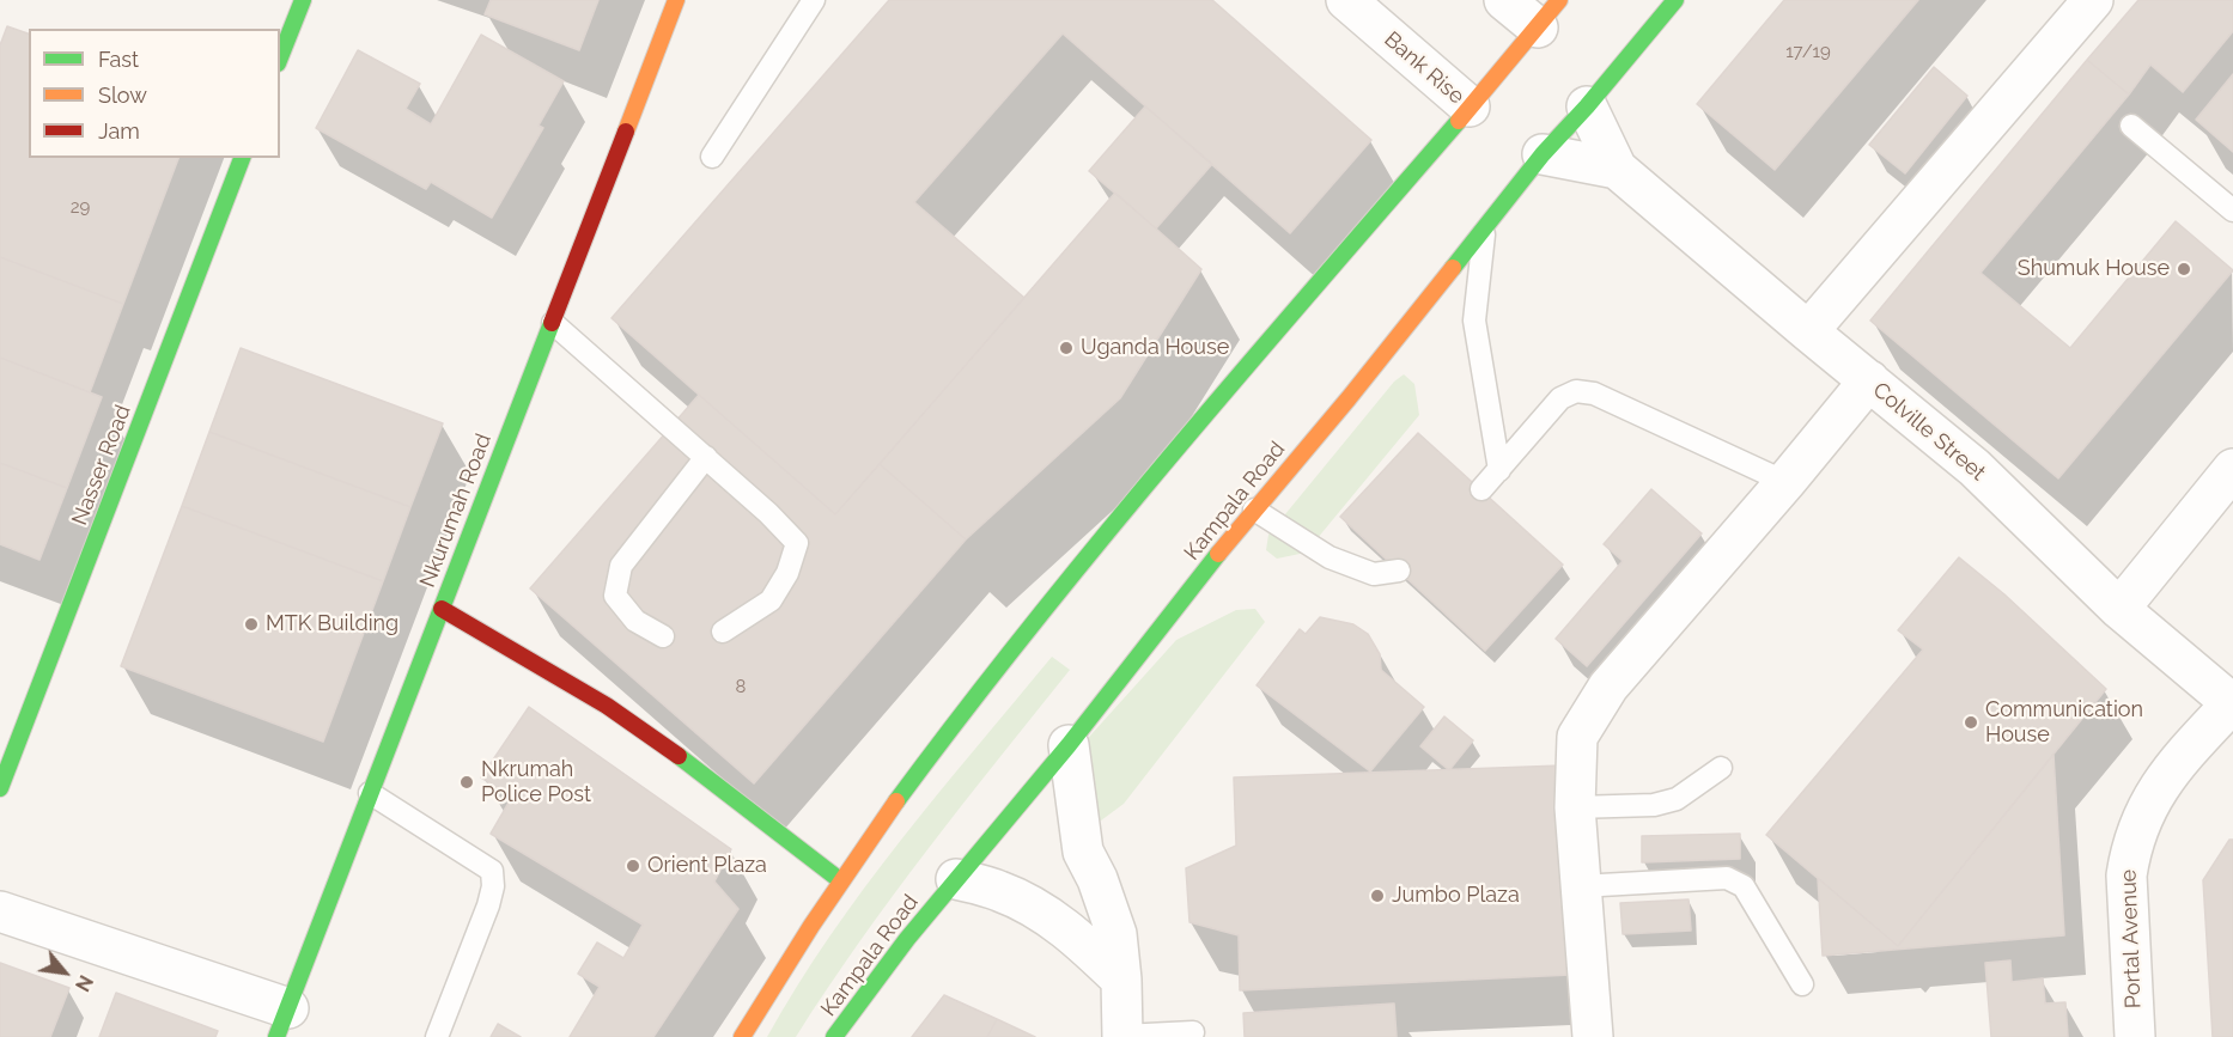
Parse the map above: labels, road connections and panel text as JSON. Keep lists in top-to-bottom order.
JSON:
{
  "streets": {
    "main road": ["Nasser Road", "Kampala Road", "Nkurumah Road"],
    "street": ["Bank Rise", "Colville Street", "Portal Avenue"]
  },
  "crossings": [
    ["Colville Street", "Kampala Road"],
    ["Colville Street", "Portal Avenue"]
  ],
  "places": [
    "Shumuk House",
    "Uganda House",
    "MTK Building",
    "Communication House",
    "Nkrumah Police Post",
    "Orient Plaza",
    "Jumbo Plaza"
  ],
  "house_numbers": ["17/19", "29", "8"],
  "legend": ["Fast", "Slow", "Jam"],
  "north": "bottom right"
}
